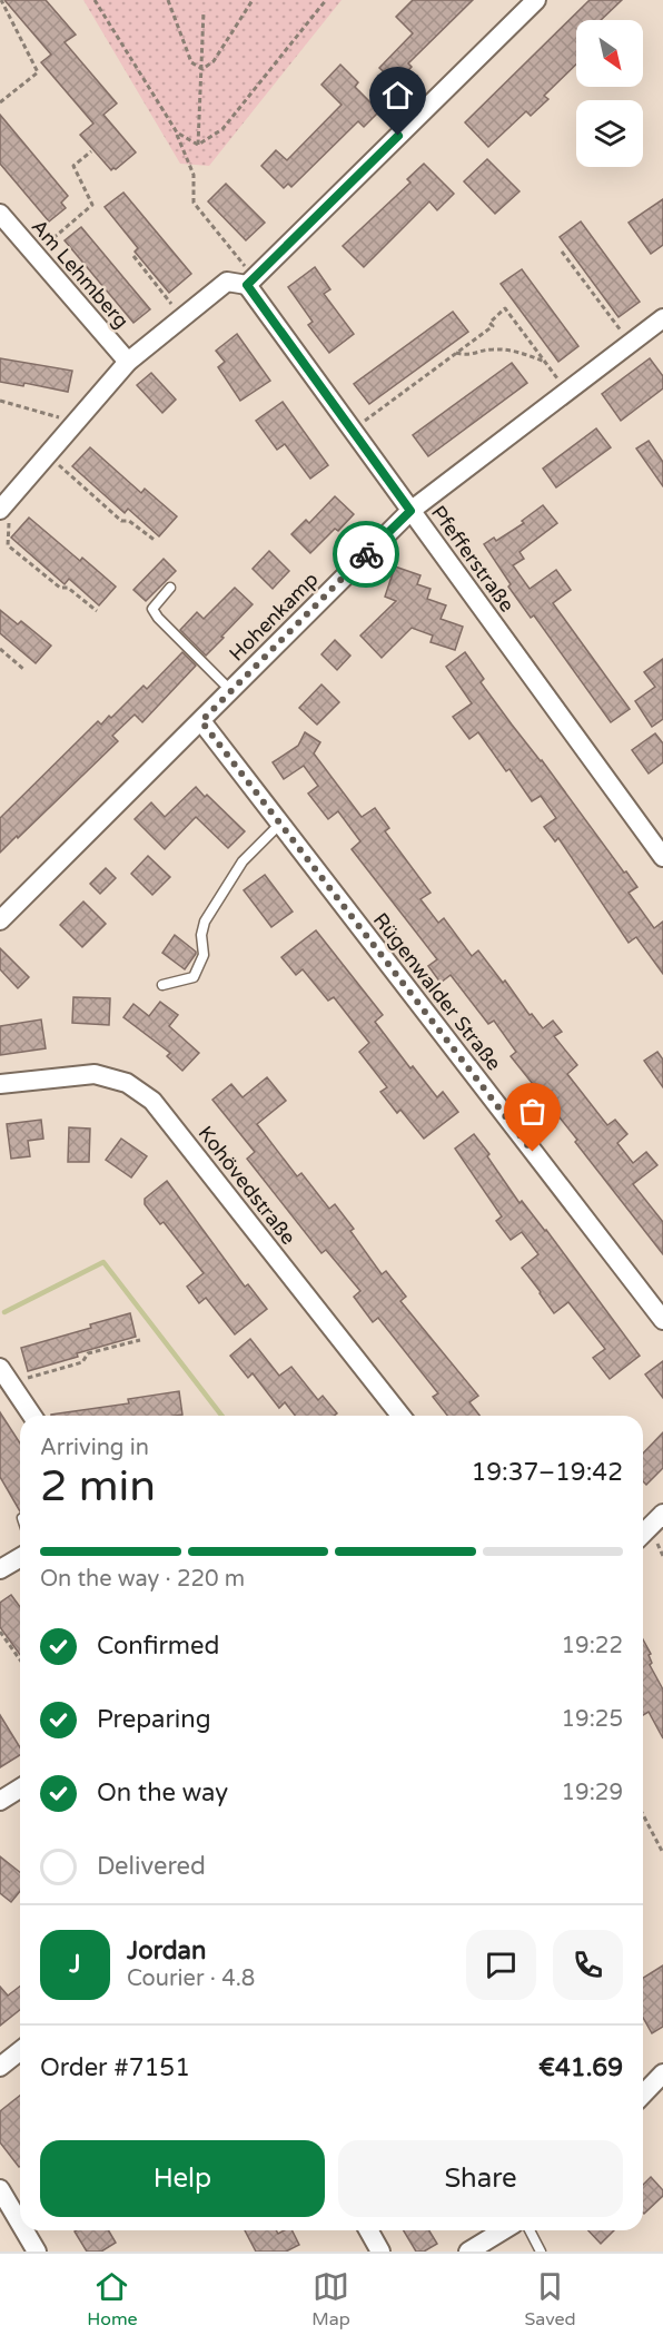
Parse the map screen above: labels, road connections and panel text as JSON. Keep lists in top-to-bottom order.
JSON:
{
  "streets": {
    "street": [
      "Am Lehmberg",
      "Pfefferstraße",
      "Hohenkamp",
      "Rügenwalder Straße",
      "Kohövedstraße"
    ]
  },
  "crossings": [
    ["Pfefferstraße", "Hohenkamp"],
    ["Hohenkamp", "Rügenwalder Straße"]
  ],
  "north": "bottom right",
  "page": {
    "heading": ["2 min", "Arriving in", "19:37–19:42"],
    "panel": [
      "Jordan",
      "Courier · 4.8",
      "Order #7151",
      "€41.69"
    ],
    "bar": "On the way · 220 m",
    "list": [
      ["Confirmed", "19:22"],
      ["Preparing", "19:25"],
      ["On the way", "19:29"],
      "Delivered"
    ],
    "round": "J",
    "buttons": ["Help", "Share"],
    "tabs": ["Home", "Map", "Saved"]
  }
}
